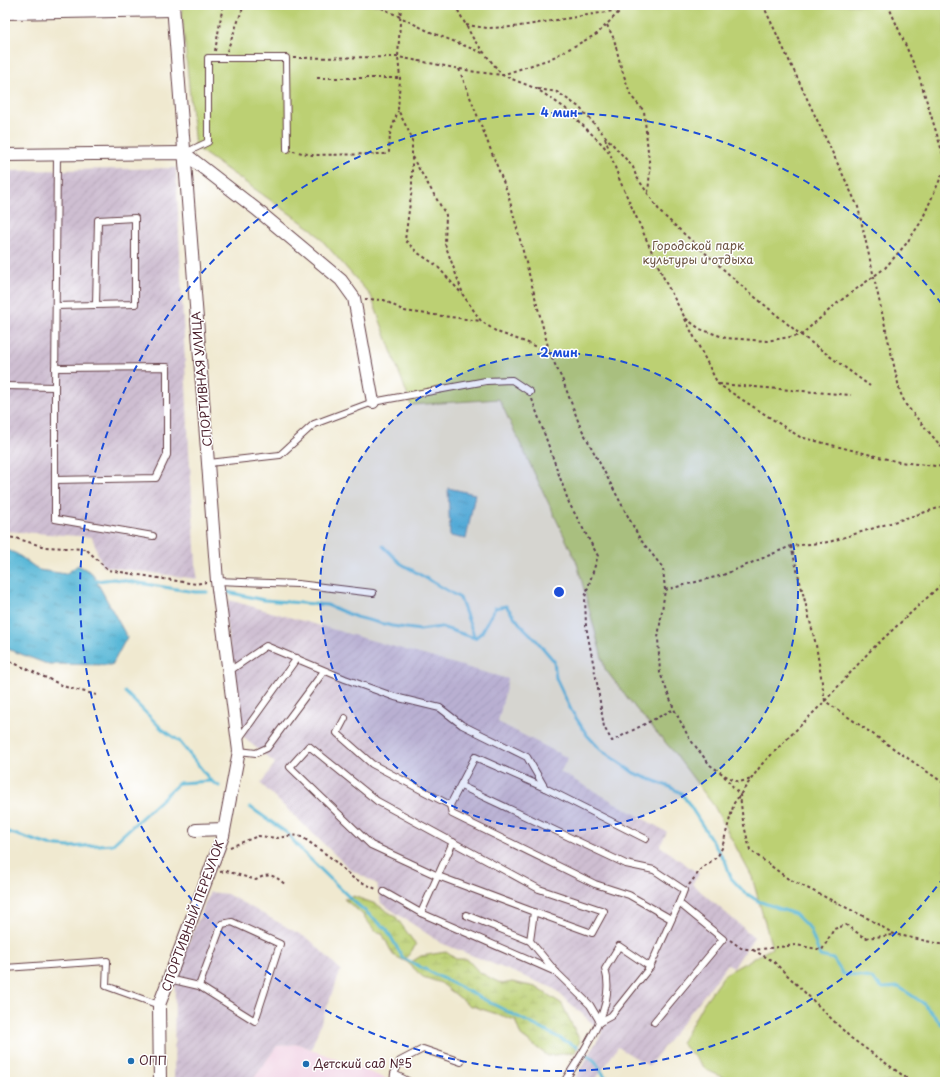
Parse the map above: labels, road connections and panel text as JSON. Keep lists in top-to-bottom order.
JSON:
{
  "streets": {
    "street": ["СПОРТИВНАЯ УЛИЦА", "СПОРТИВНЫЙ ПЕРЕУЛОК"]
  },
  "crossings": [
    ["СПОРТИВНАЯ УЛИЦА", "СПОРТИВНЫЙ ПЕРЕУЛОК"]
  ],
  "parks": ["Городской парк культуры и отдыха"],
  "places": ["ОПП", "Детский сад №5"],
  "rings": ["4 мин", "2 мин"]
}
